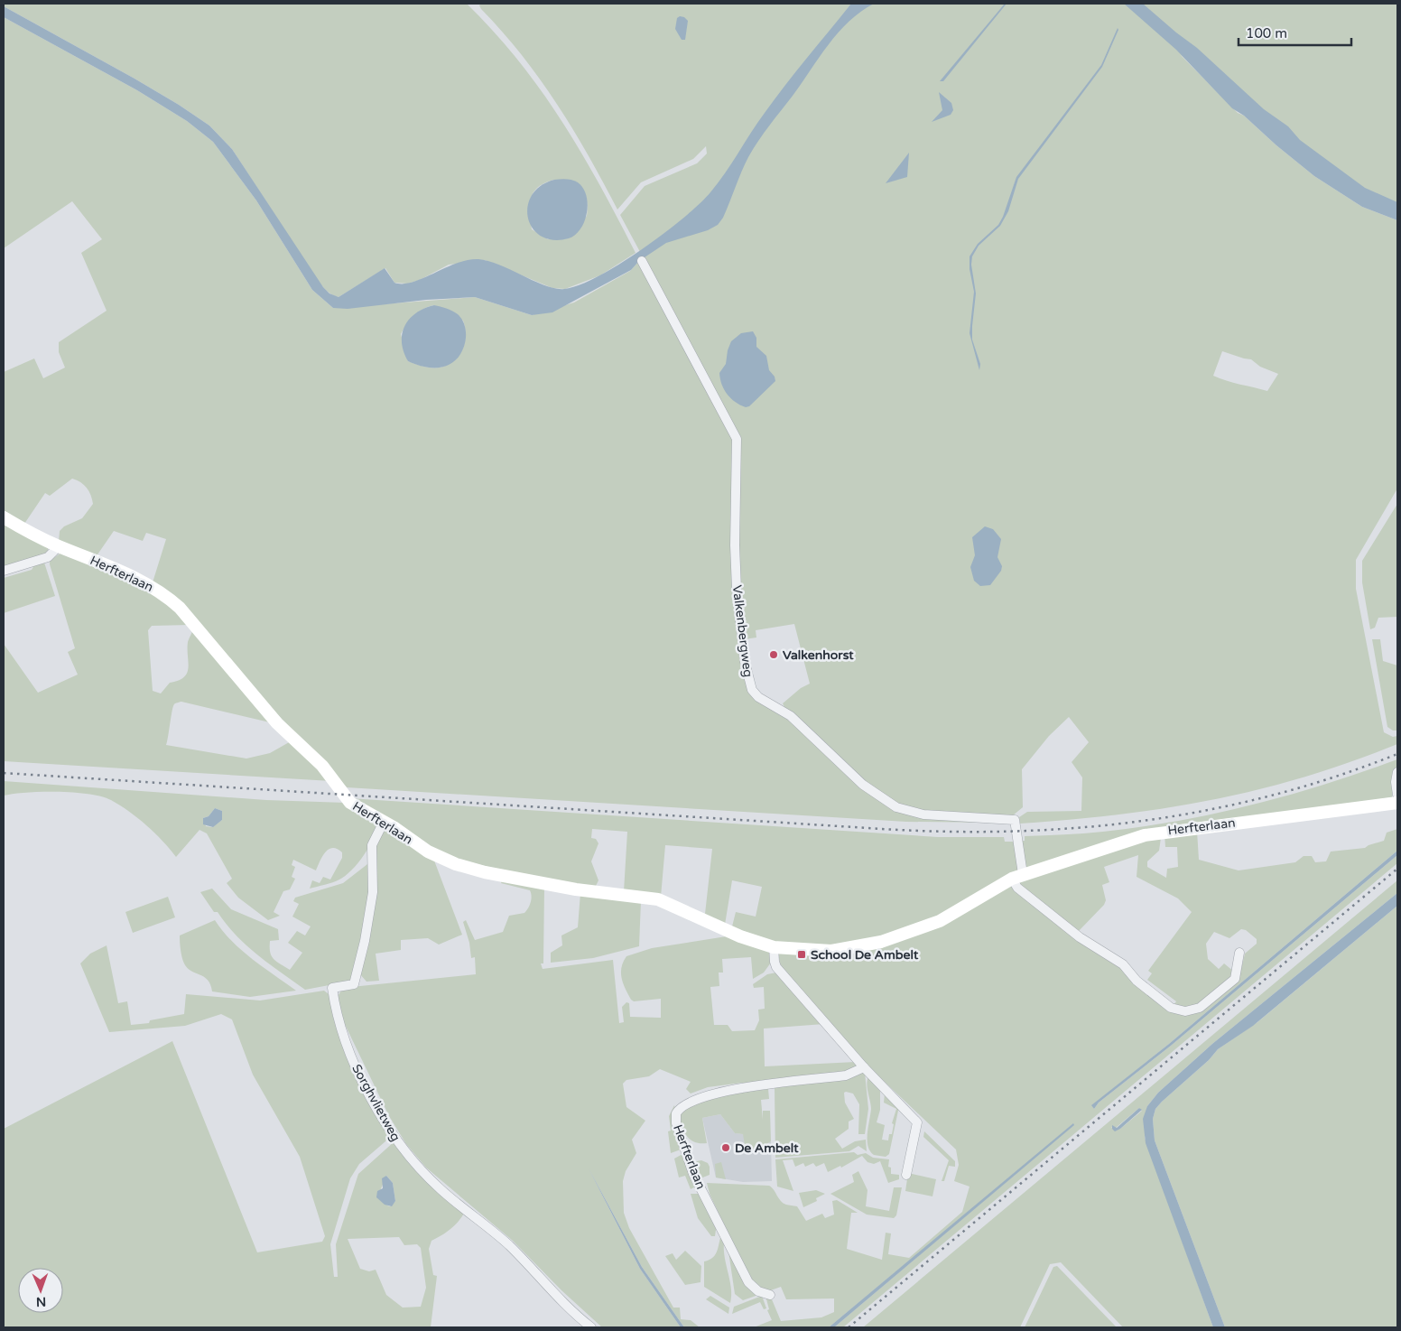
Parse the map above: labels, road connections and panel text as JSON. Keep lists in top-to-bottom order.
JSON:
{
  "streets": {
    "street": ["Herfterlaan", "Valkenbergweg", "Sorghvlietweg"]
  },
  "crossings": [
    ["Herfterlaan", "Valkenbergweg"],
    ["Herfterlaan", "Sorghvlietweg"]
  ],
  "places": {
    "other": ["Valkenhorst", "De Ambelt"],
    "transit": ["School De Ambelt"]
  },
  "scale_bar": "100 m",
  "north": "bottom"
}
